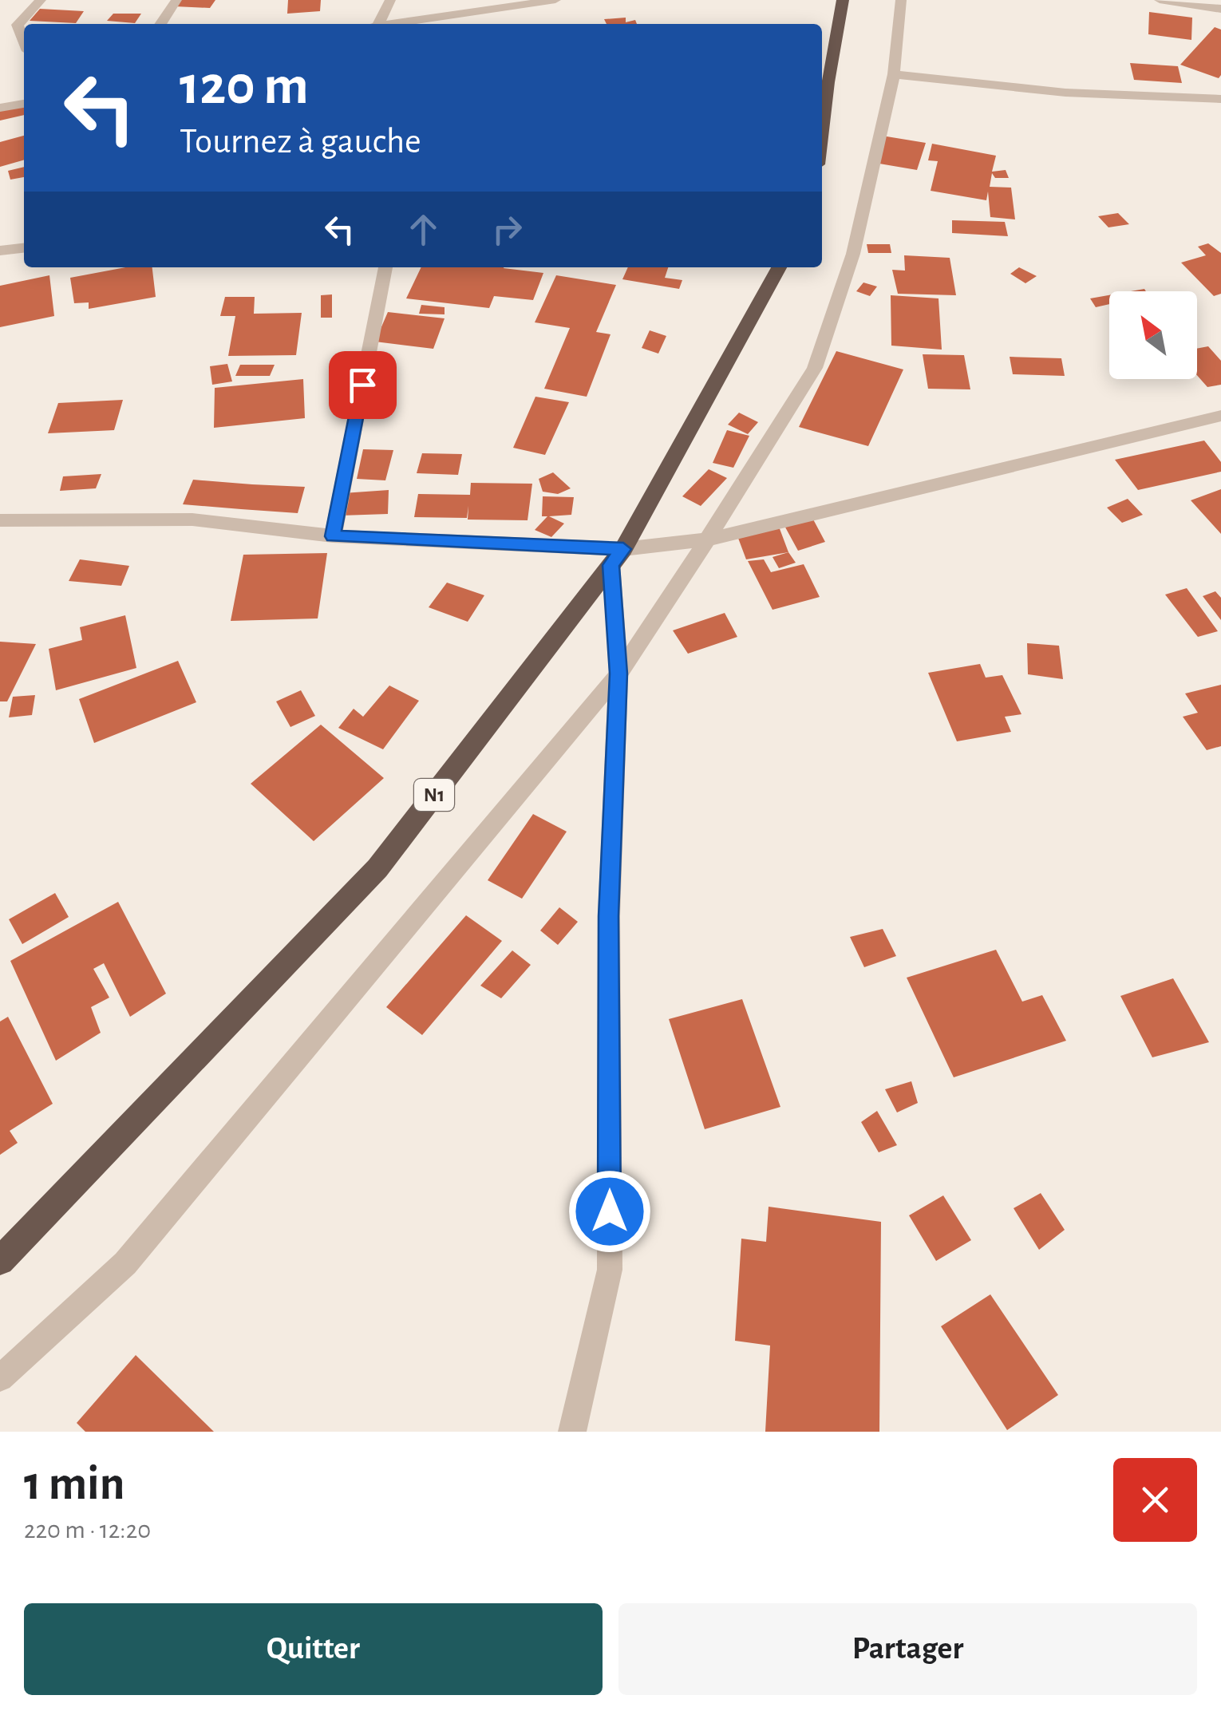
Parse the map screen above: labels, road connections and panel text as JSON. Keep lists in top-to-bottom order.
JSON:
{
  "streets": {
    "highway": ["N1"]
  },
  "north": "top left",
  "page": {
    "turn": ["120 m", "Tournez à gauche"],
    "heading": ["1 min", "220 m · 12:20"],
    "buttons": ["Quitter", "Partager"]
  }
}
